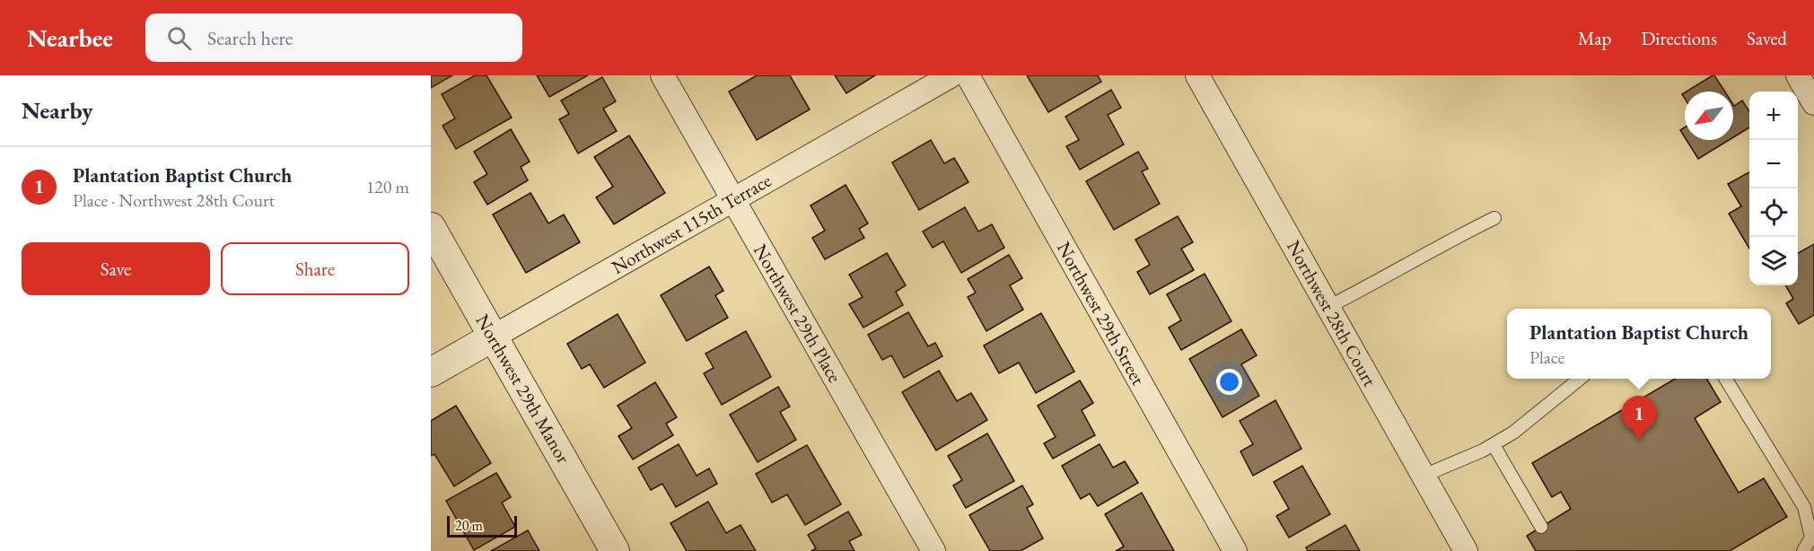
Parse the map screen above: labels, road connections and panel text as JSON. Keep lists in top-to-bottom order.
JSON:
{
  "streets": {
    "street": [
      "Northwest 115th Terrace",
      "Northwest 29th Place",
      "Northwest 29th Street",
      "Northwest 28th Court",
      "Northwest 29th Manor"
    ]
  },
  "crossings": [
    ["Northwest 115th Terrace", "Northwest 29th Place"],
    ["Northwest 115th Terrace", "Northwest 29th Manor"]
  ],
  "scale_bar": "20 m",
  "north": "bottom left",
  "page": {
    "header": "Nearbee",
    "search": "Search here",
    "nav": ["Map", "Directions", "Saved"],
    "heading": "Nearby",
    "map_buttons": ["+", "−"],
    "list": [
      {
        "mark": "1",
        "name": "Plantation Baptist Church",
        "note": "Place · Northwest 28th Court",
        "value": "120 m"
      }
    ],
    "buttons": ["Save", "Share"],
    "popup": ["Plantation Baptist Church", "Place"],
    "pins": "1",
    "scale": "20 m"
  }
}
